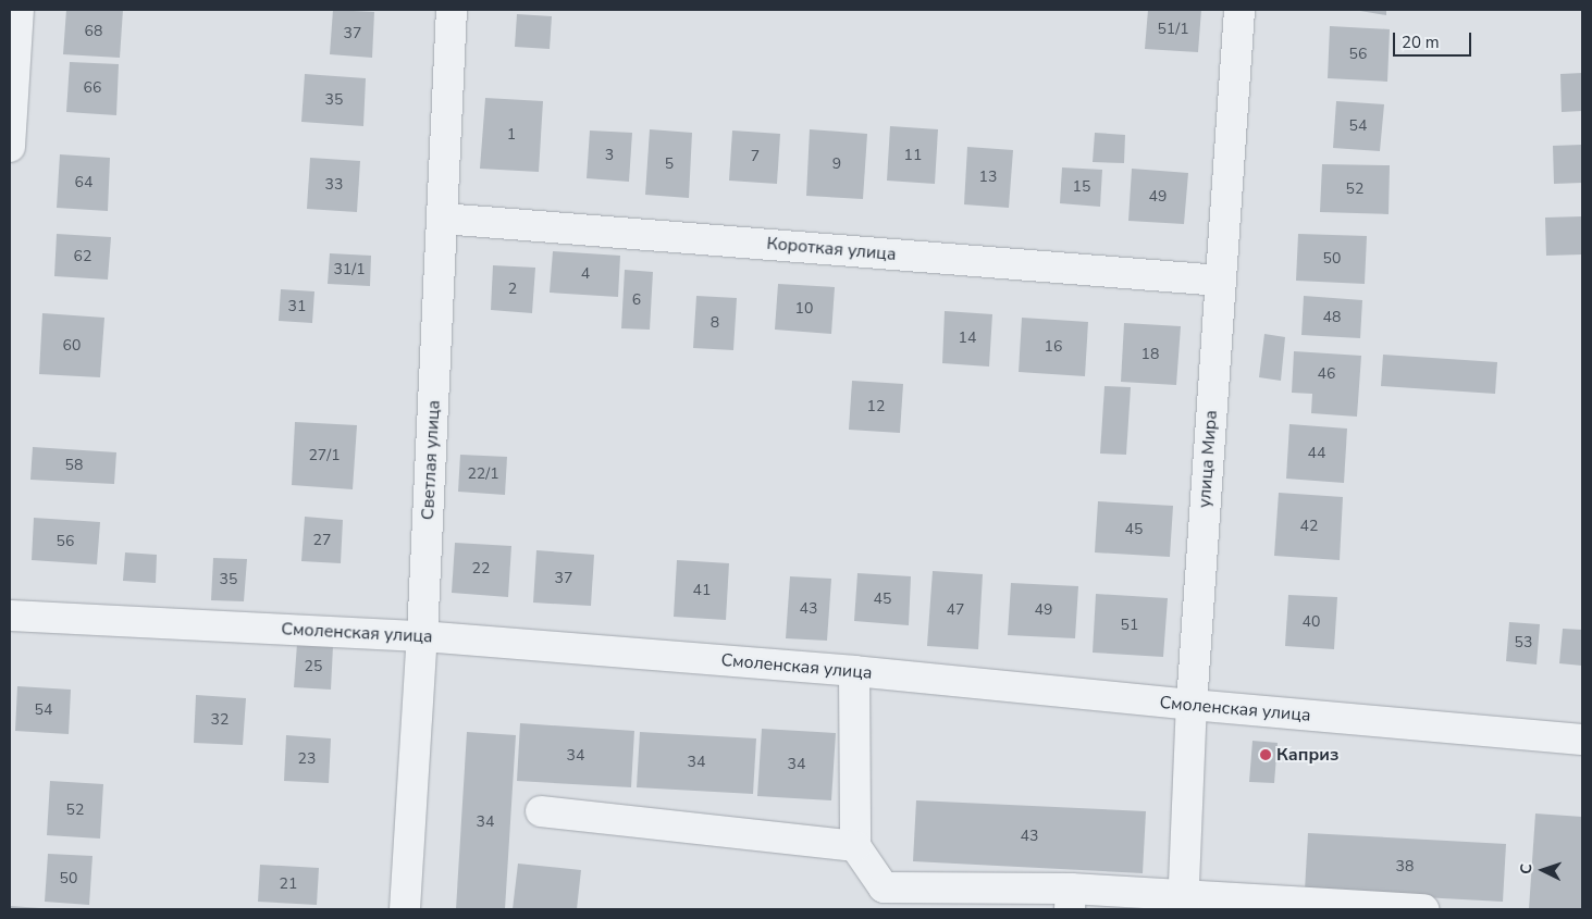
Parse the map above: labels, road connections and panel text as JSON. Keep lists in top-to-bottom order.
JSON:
{
  "streets": {
    "street": [
      "Короткая улица",
      "улица Мира",
      "Светлая улица",
      "Смоленская улица"
    ]
  },
  "crossings": [
    ["Короткая улица", "улица Мира"],
    ["Короткая улица", "Светлая улица"],
    ["улица Мира", "Смоленская улица"],
    ["Светлая улица", "Смоленская улица"]
  ],
  "places": ["Каприз"],
  "house_numbers": [
    "51/1",
    "68",
    "37",
    "56",
    "66",
    "35",
    "54",
    "1",
    "3",
    "11",
    "7",
    "5",
    "9",
    "13",
    "64",
    "33",
    "15",
    "52",
    "49",
    "62",
    "50",
    "31/1",
    "4",
    "2",
    "6",
    "31",
    "10",
    "48",
    "8",
    "14",
    "60",
    "16",
    "18",
    "46",
    "12",
    "44",
    "27/1",
    "58",
    "22/1",
    "42",
    "45",
    "27",
    "56",
    "22",
    "37",
    "35",
    "41",
    "45",
    "43",
    "47",
    "49",
    "40",
    "51",
    "53",
    "25",
    "54",
    "32",
    "34",
    "23",
    "34",
    "34",
    "52",
    "34",
    "43",
    "38",
    "50",
    "21"
  ],
  "scale_bar": "20 m",
  "north": "left"
}
